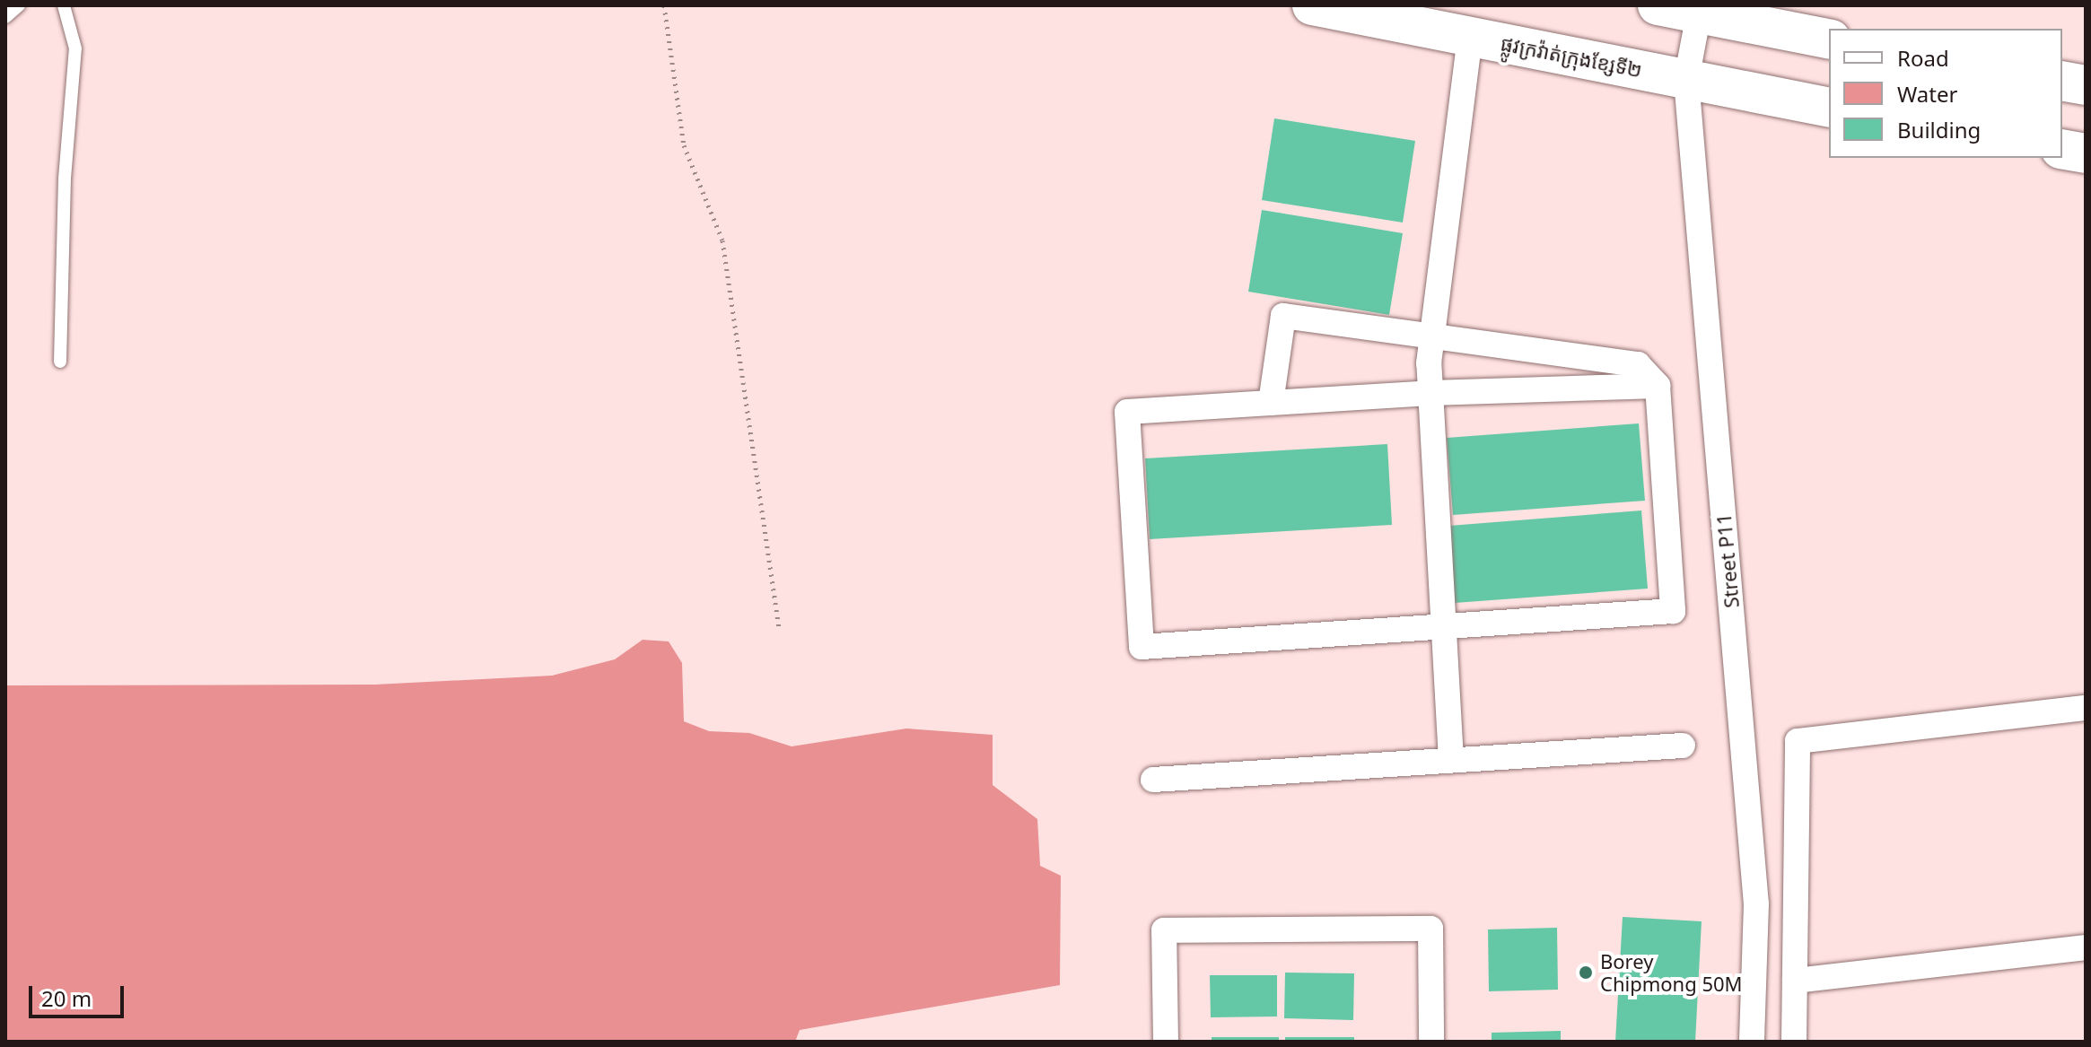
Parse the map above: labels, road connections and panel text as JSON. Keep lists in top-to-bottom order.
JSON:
{
  "streets": {
    "main road": ["ផ្លូវក្រវ៉ាត់ក្រុងខ្សែទី២"],
    "street": ["Street P11"]
  },
  "crossings": [
    ["ផ្លូវក្រវ៉ាត់ក្រុងខ្សែទី២", "Street P11"]
  ],
  "places": ["Borey Chipmong 50M"],
  "legend": ["Road", "Water", "Building"],
  "scale_bar": "20 m"
}
